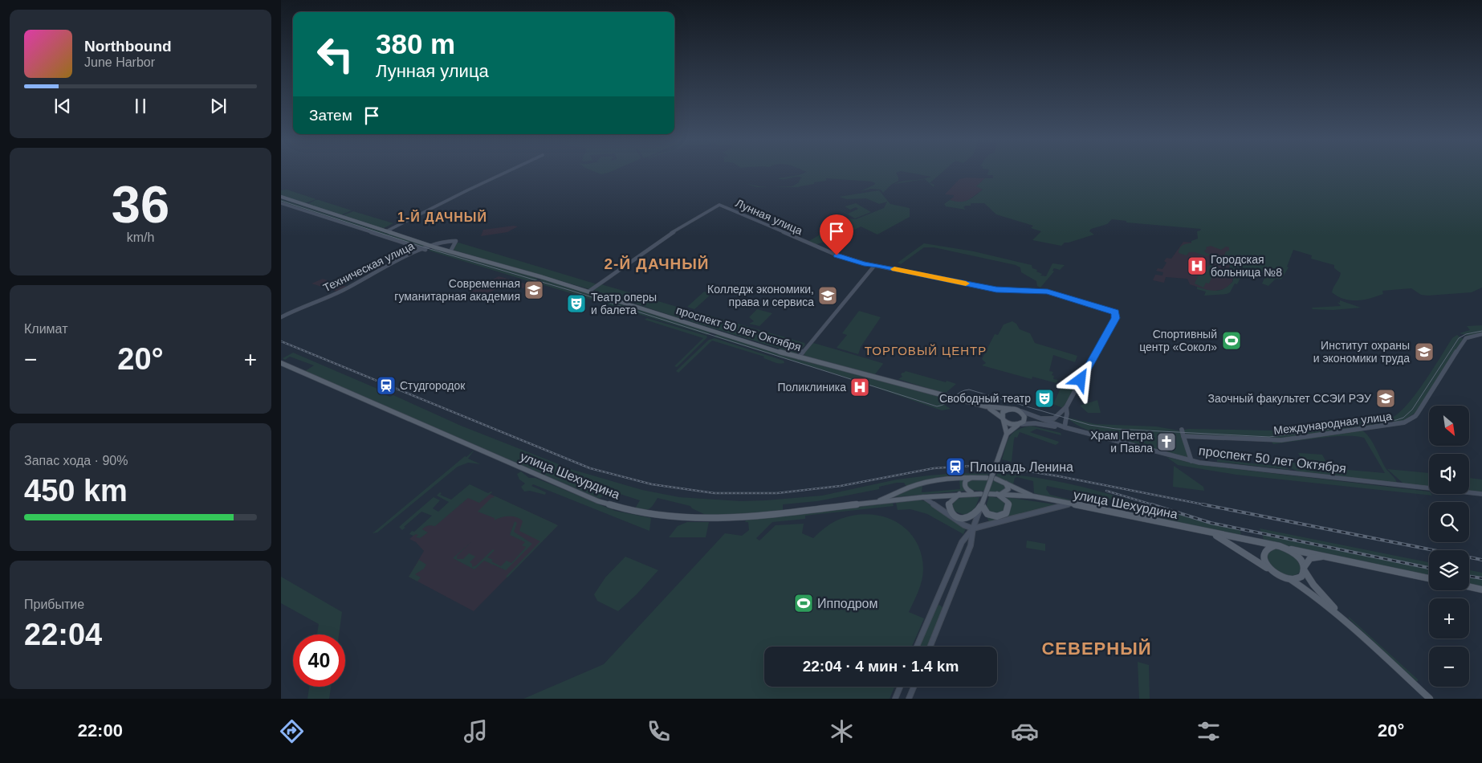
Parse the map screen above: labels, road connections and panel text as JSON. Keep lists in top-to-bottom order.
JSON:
{
  "streets": {
    "main road": ["проспект 50 лет Октября", "улица Шехурдина"],
    "street": ["Лунная улица", "Техническая улица", "Международная улица"]
  },
  "crossings": [
    ["Лунная улица", "проспект 50 лет Октября"],
    ["Техническая улица", "проспект 50 лет Октября"]
  ],
  "districts": [
    "1-Й ДАЧНЫЙ",
    "2-Й ДАЧНЫЙ",
    "ТОРГОВЫЙ ЦЕНТР",
    "СЕВЕРНЫЙ"
  ],
  "places": {
    "hospital": ["Городская больница №8", "Поликлиника"],
    "school or university": [
      "Современная гуманитарная академия",
      "Колледж экономики, права и сервиса",
      "Институт охраны и экономики труда",
      "Заочный факультет ССЭИ РЭУ"
    ],
    "theatre": ["Театр оперы и балета", "Свободный театр"],
    "sports": ["Спортивный центр «Сокол»", "Ипподром"],
    "station": ["Студгородок", "Площадь Ленина"],
    "church": ["Храм Петра и Павла"]
  },
  "north": "bottom right",
  "page": {
    "turn": ["380 m", "Лунная улица"],
    "song": ["Northbound", "June Harbor"],
    "then": "Затем",
    "tile": [
      ["36", "km/h"],
      "Климат",
      ["Запас хода · 90%", "450 km"],
      ["Прибытие", "22:04"]
    ],
    "heat": ["−", "20°", "+"],
    "map_buttons": ["+", "−"],
    "limit": "40",
    "trip": "22:04 · 4 мин · 1.4 km",
    "tabs": ["22:00", "20°"]
  }
}
